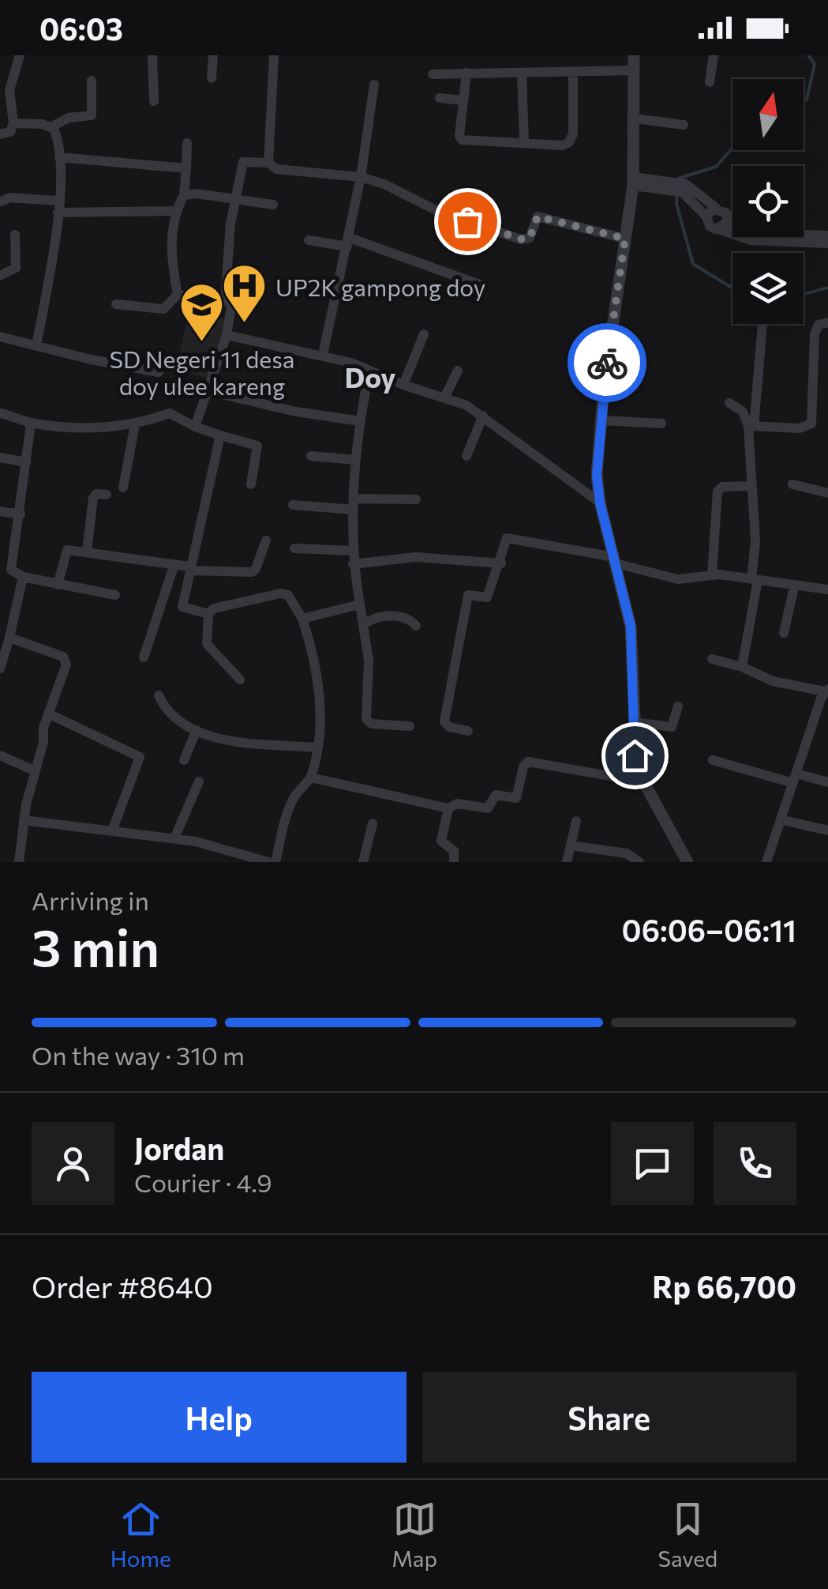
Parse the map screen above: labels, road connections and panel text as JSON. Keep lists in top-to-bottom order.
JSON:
{
  "districts": ["Doy"],
  "places": {
    "hospital": ["UP2K gampong doy"],
    "school or university": ["SD Negeri 11 desa doy ulee kareng"]
  },
  "north": "top",
  "page": {
    "status": "06:03",
    "heading": ["3 min", "Arriving in", "06:06–06:11"],
    "panel": [
      "Jordan",
      "Courier · 4.9",
      "Order #8640",
      "Rp 66,700"
    ],
    "bar": "On the way · 310 m",
    "buttons": ["Help", "Share"],
    "tabs": ["Home", "Map", "Saved"]
  }
}
